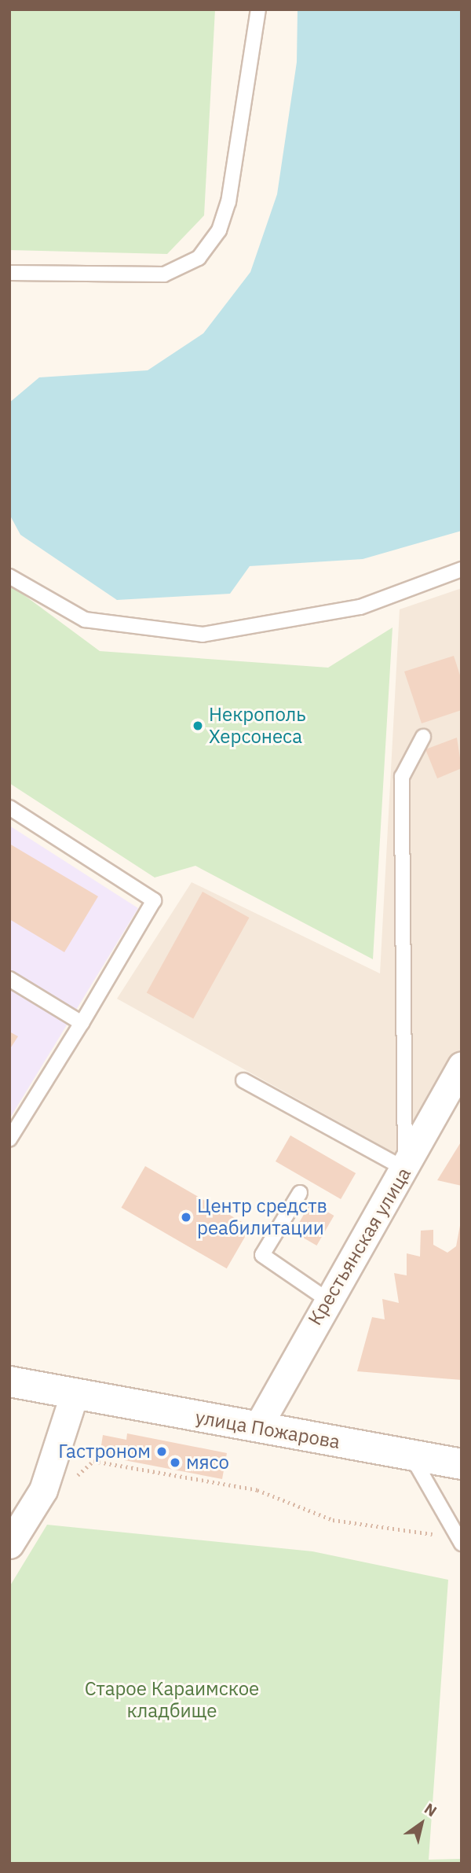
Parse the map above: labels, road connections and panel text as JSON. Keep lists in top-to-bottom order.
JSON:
{
  "streets": {
    "main road": ["улица Пожарова"],
    "street": ["Крестьянская улица"]
  },
  "crossings": [
    ["Крестьянская улица", "улица Пожарова"]
  ],
  "parks": ["Старое Караимское кладбище"],
  "places": [
    "Некрополь Херсонеса",
    "Центр средств реабилитации",
    "Гастроном",
    "мясо"
  ],
  "north": "top right"
}
